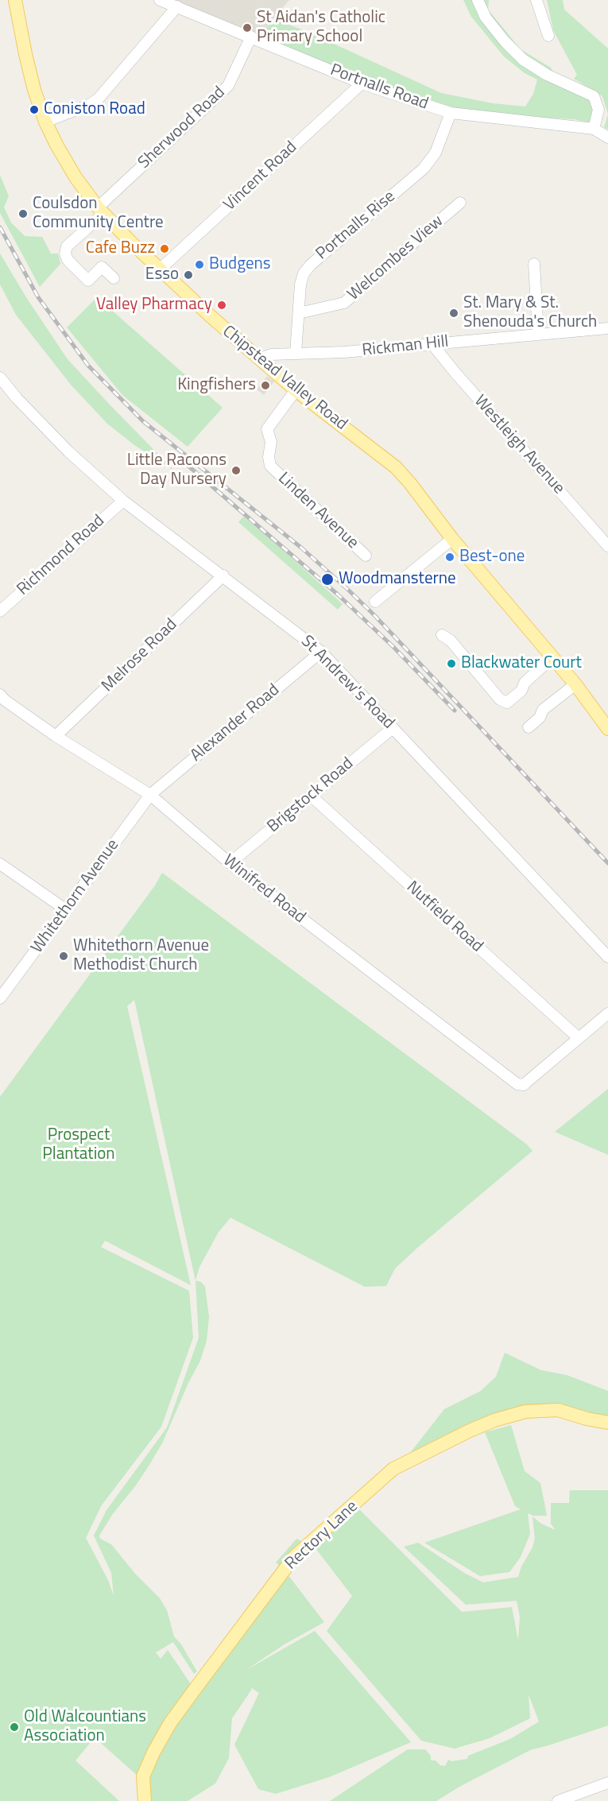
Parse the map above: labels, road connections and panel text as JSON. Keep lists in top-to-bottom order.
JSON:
{
  "streets": {
    "main road": ["Chipstead Valley Road", "Rectory Lane"],
    "street": [
      "Portnalls Road",
      "Sherwood Road",
      "Vincent Road",
      "Portnalls Rise",
      "Welcombes View",
      "Rickman Hill",
      "Westleigh Avenue",
      "Linden Avenue",
      "Richmond Road",
      "Melrose Road",
      "St Andrew's Road",
      "Alexander Road",
      "Brigstock Road",
      "Winifred Road",
      "Whitethorn Avenue",
      "Nutfield Road"
    ]
  },
  "crossings": [
    ["Portnalls Road", "Sherwood Road"],
    ["Portnalls Road", "Vincent Road"],
    ["Portnalls Road", "Portnalls Rise"],
    ["Sherwood Road", "Chipstead Valley Road"],
    ["Vincent Road", "Chipstead Valley Road"],
    ["Portnalls Rise", "Welcombes View"],
    ["Portnalls Rise", "Rickman Hill"],
    ["Rickman Hill", "Chipstead Valley Road"],
    ["Rickman Hill", "Westleigh Avenue"],
    ["Chipstead Valley Road", "Linden Avenue"],
    ["Richmond Road", "St Andrew's Road"],
    ["Melrose Road", "St Andrew's Road"],
    ["Melrose Road", "Winifred Road"],
    ["St Andrew's Road", "Alexander Road"],
    ["St Andrew's Road", "Brigstock Road"],
    ["Alexander Road", "Winifred Road"],
    ["Alexander Road", "Whitethorn Avenue"],
    ["Brigstock Road", "Winifred Road"],
    ["Brigstock Road", "Nutfield Road"],
    ["Winifred Road", "Whitethorn Avenue"],
    ["Winifred Road", "Nutfield Road"]
  ],
  "parks": ["Prospect Plantation"],
  "places": [
    "St Aidan's Catholic Primary School",
    "Coniston Road",
    "Coulsdon Community Centre",
    "Cafe Buzz",
    "Budgens",
    "Esso",
    "Valley Pharmacy",
    "St. Mary & St. Shenouda's Church",
    "Kingfishers",
    "Little Racoons Day Nursery",
    "Best-one",
    "Woodmansterne",
    "Blackwater Court",
    "Whitethorn Avenue Methodist Church",
    "Old Walcountians Association"
  ]
}
